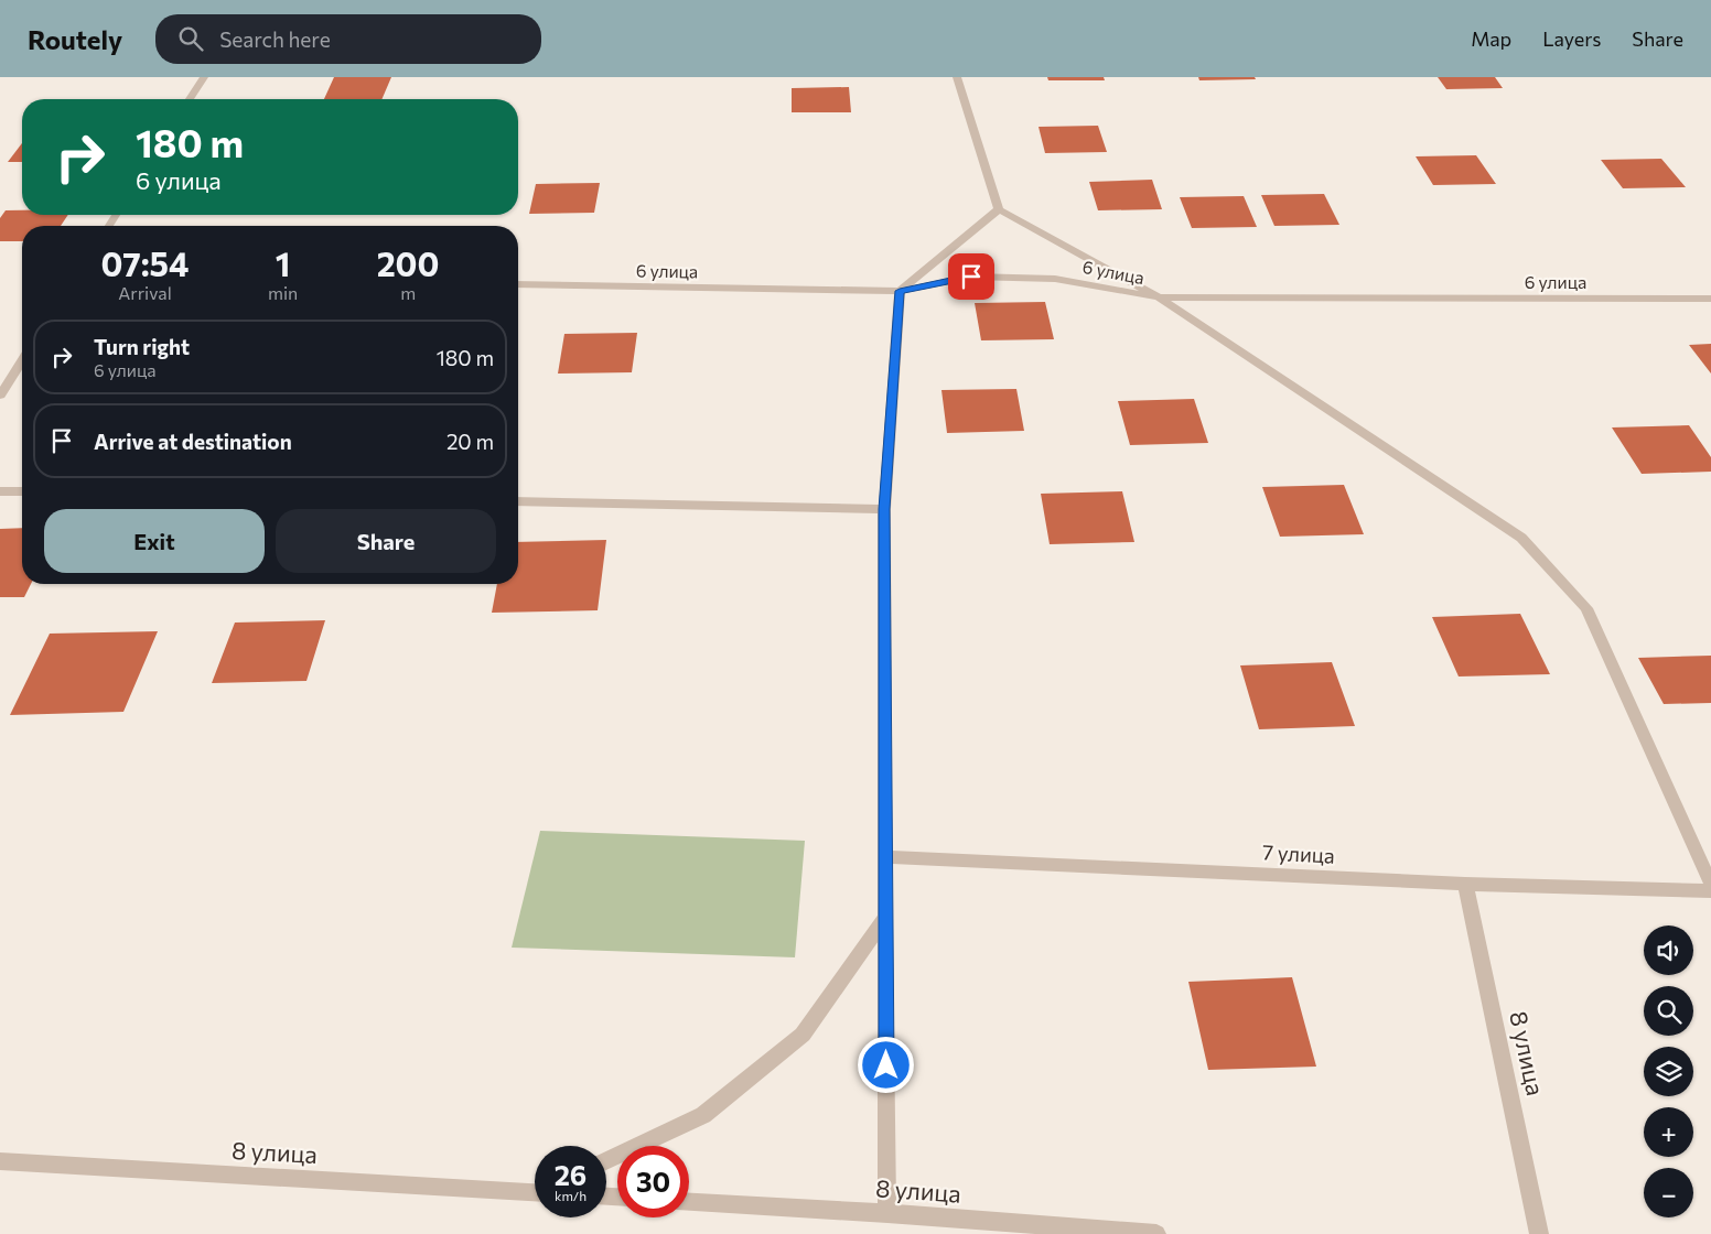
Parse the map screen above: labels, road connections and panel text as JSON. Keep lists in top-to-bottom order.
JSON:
{
  "streets": {
    "street": ["6 улица", "7 улица", "8 улица"]
  },
  "crossings": [
    ["7 улица", "8 улица"]
  ],
  "page": {
    "header": "Routely",
    "search": "Search here",
    "nav": ["Map", "Layers", "Share"],
    "turn": ["180 m", "6 улица"],
    "eta": [
      "07:54",
      "Arrival",
      "1",
      "min",
      "200",
      "m"
    ],
    "list": [
      {
        "name": "Turn right",
        "note": "6 улица",
        "value": "180 m"
      },
      {
        "name": "Arrive at destination",
        "value": "20 m"
      }
    ],
    "buttons": ["Exit", "Share"],
    "map_buttons": ["+", "−"],
    "speed": "26 km/h",
    "limit": "30"
  }
}
